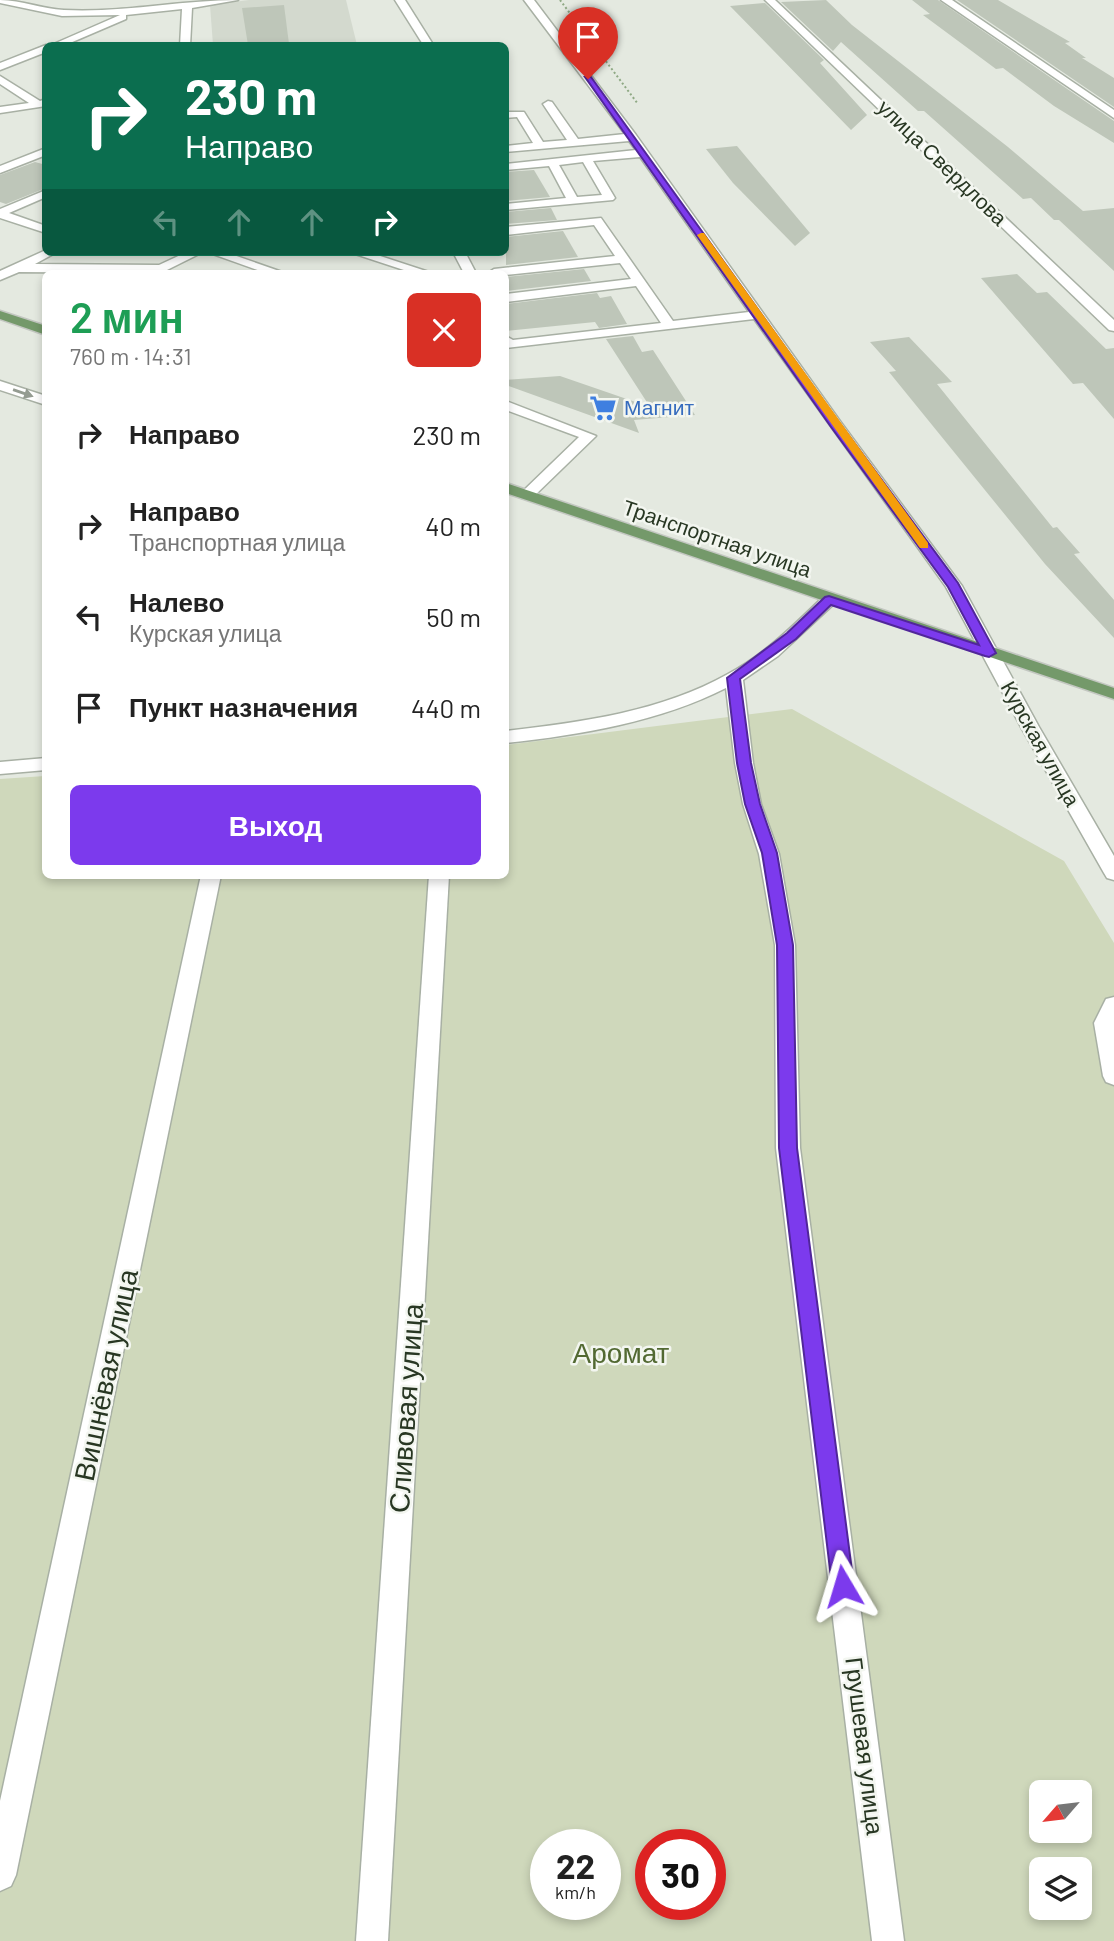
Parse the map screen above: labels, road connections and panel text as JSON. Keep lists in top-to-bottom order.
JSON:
{
  "streets": {
    "main road": ["Транспортная улица"],
    "street": [
      "улица Свердлова",
      "Курская улица",
      "Вишнёвая улица",
      "Сливовая улица",
      "Грушевая улица"
    ]
  },
  "crossings": [
    ["Транспортная улица", "Курская улица"]
  ],
  "parks": ["Аромат"],
  "places": {
    "supermarket": ["Магнит"]
  },
  "north": "bottom left",
  "page": {
    "turn": ["230 m", "Направо"],
    "heading": ["2 мин", "760 m · 14:31"],
    "list": [
      {
        "name": "Направо",
        "value": "230 m"
      },
      {
        "name": "Направо",
        "note": "Транспортная улица",
        "value": "40 m"
      },
      {
        "name": "Налево",
        "note": "Курская улица",
        "value": "50 m"
      },
      {
        "name": "Пункт назначения",
        "value": "440 m"
      }
    ],
    "buttons": "Выход",
    "speed": "22 km/h",
    "limit": "30"
  }
}
